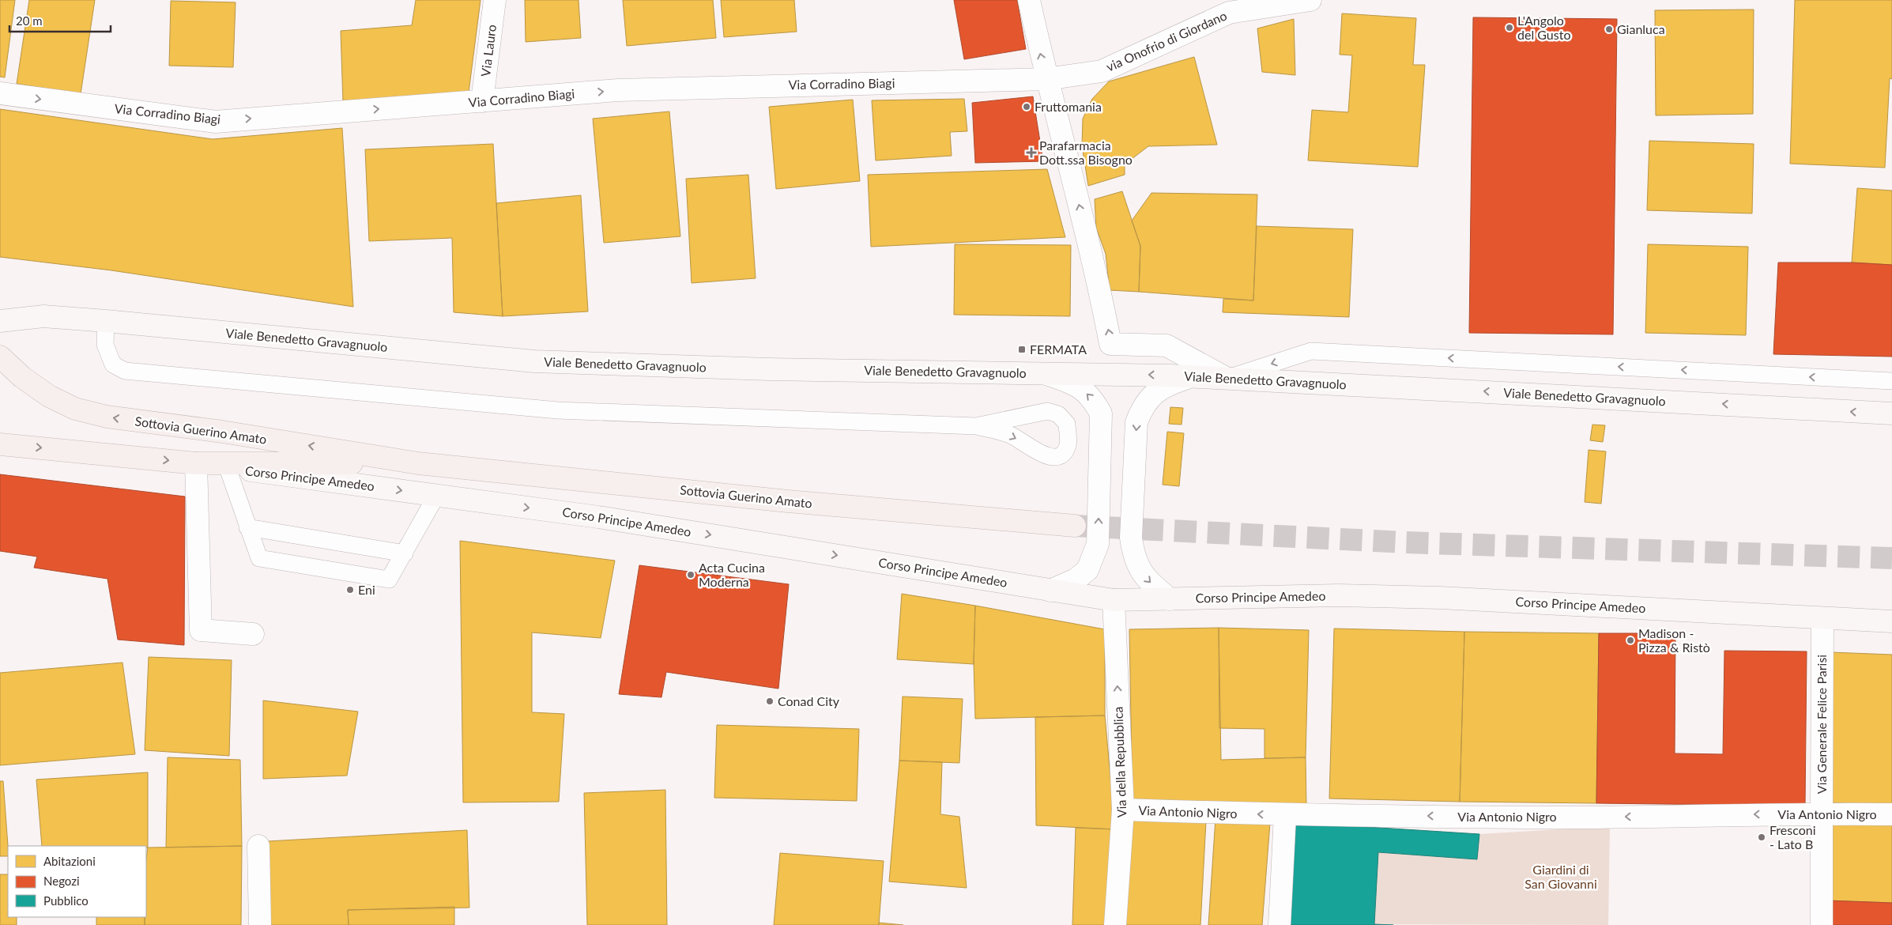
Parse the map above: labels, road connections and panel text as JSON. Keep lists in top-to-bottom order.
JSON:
{
  "streets": {
    "main road": ["Viale Benedetto Gravagnuolo", "Sottovia Guerino Amato", "Corso Principe Amedeo"],
    "street": [
      "via Onofrio di Giordano",
      "Via Lauro",
      "Via Corradino Biagi",
      "Via Generale Felice Parisi",
      "Via della Repubblica",
      "Via Antonio Nigro"
    ]
  },
  "crossings": [
    ["via Onofrio di Giordano", "Via Corradino Biagi"],
    ["Via Lauro", "Via Corradino Biagi"],
    ["Sottovia Guerino Amato", "Corso Principe Amedeo"],
    ["Corso Principe Amedeo", "Via Generale Felice Parisi"],
    ["Corso Principe Amedeo", "Via della Repubblica"],
    ["Via Generale Felice Parisi", "Via Antonio Nigro"],
    ["Via della Repubblica", "Via Antonio Nigro"]
  ],
  "one_way": [
    "Via Corradino Biagi",
    "Viale Benedetto Gravagnuolo",
    "Corso Principe Amedeo",
    "Via della Repubblica",
    "Via Antonio Nigro"
  ],
  "parks": ["Giardini di San Giovanni"],
  "places": {
    "other": [
      "L'Angolo del Gusto",
      "Gianluca",
      "Fruttomania",
      "Acta Cucina Moderna",
      "Eni",
      "Madison - Pizza & Ristò",
      "Conad City",
      "Fresconi - Lato B"
    ],
    "health": ["Parafarmacia Dott.ssa Bisogno"],
    "transit": ["FERMATA"]
  },
  "legend": ["Abitazioni", "Negozi", "Pubblico"],
  "scale_bar": "20 m"
}
